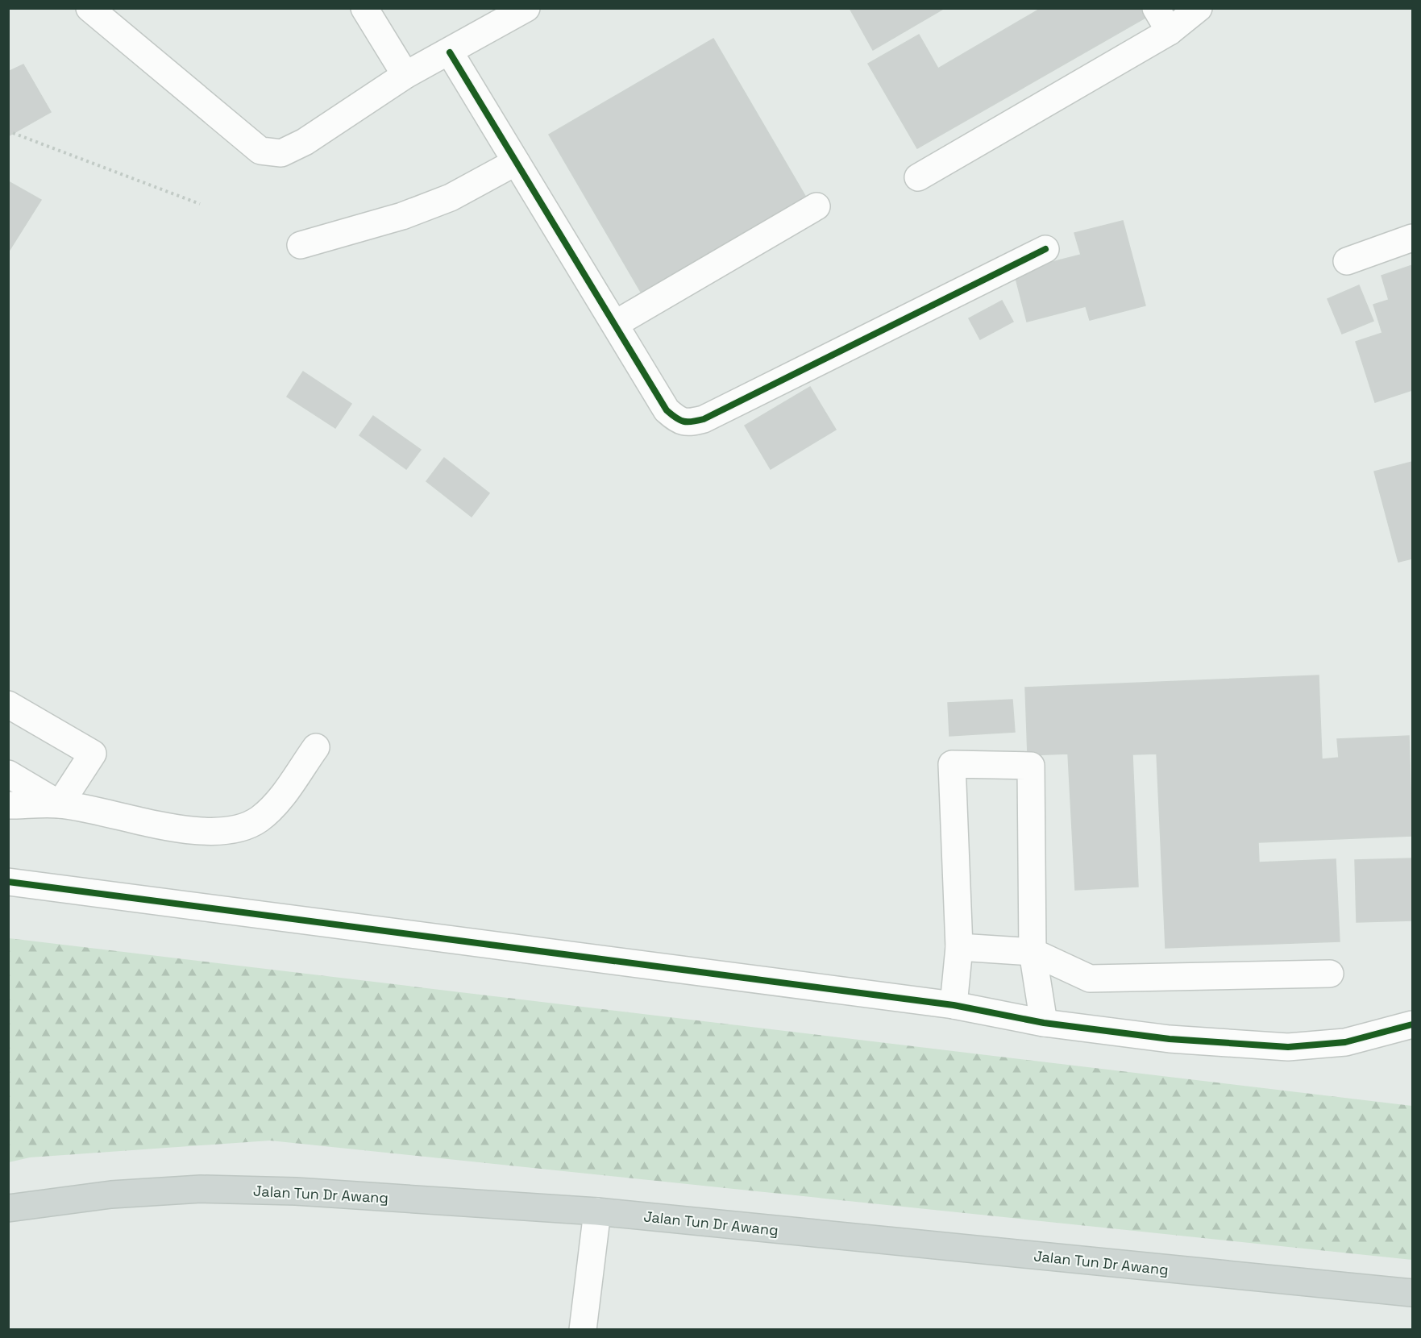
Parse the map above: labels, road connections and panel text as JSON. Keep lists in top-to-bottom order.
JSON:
{
  "streets": {
    "main road": ["Jalan Tun Dr Awang"]
  }
}
